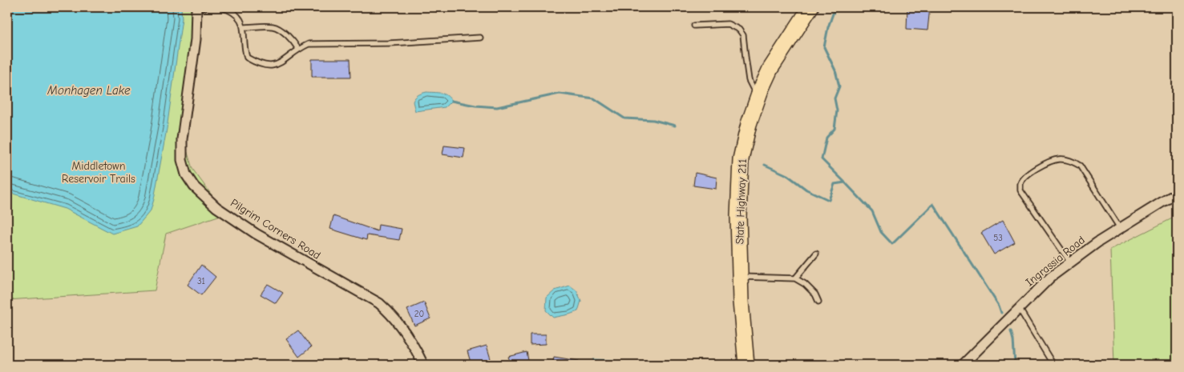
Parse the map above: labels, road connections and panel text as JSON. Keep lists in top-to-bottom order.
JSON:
{
  "streets": {
    "main road": ["State Highway 211"],
    "street": ["Pilgrim Corners Road", "Ingrassia Road"]
  },
  "water": ["Monhagen Lake"],
  "parks": ["Middletown Reservoir Trails"],
  "house_numbers": ["53", "31", "20"]
}
